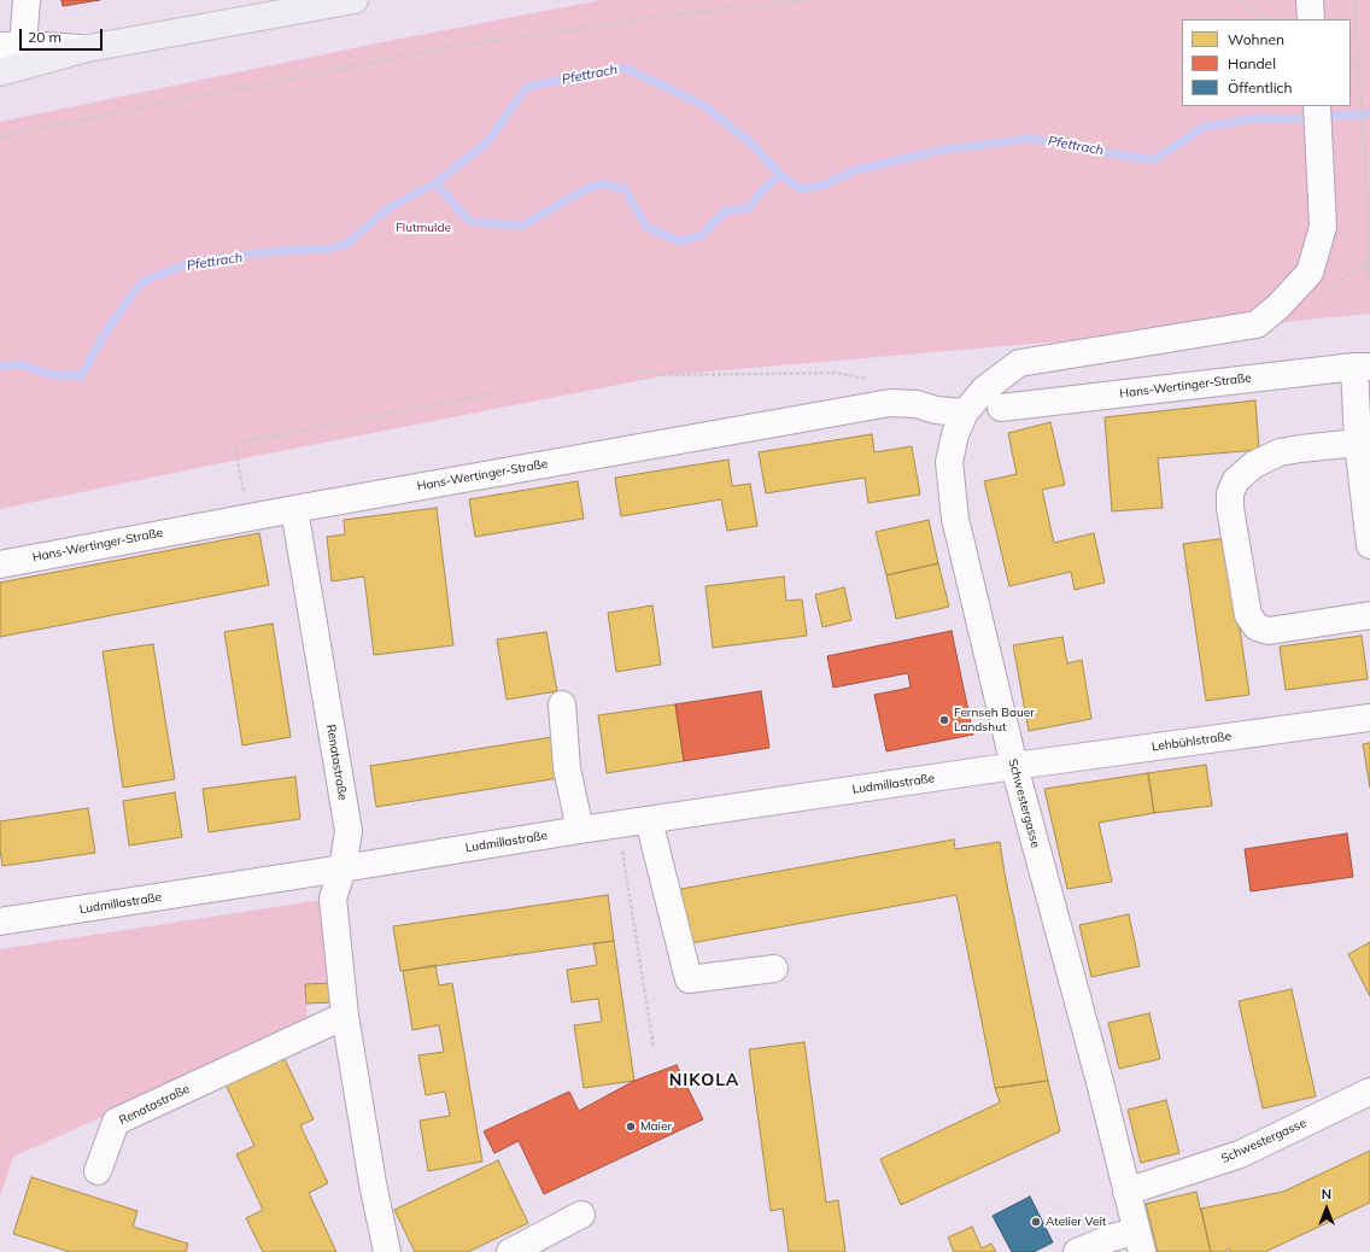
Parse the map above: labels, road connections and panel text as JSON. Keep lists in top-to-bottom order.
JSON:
{
  "streets": {
    "street": [
      "Hans-Wertinger-Straße",
      "Lehbühlstraße",
      "Renatastraße",
      "Ludmillastraße",
      "Schwestergasse"
    ]
  },
  "crossings": [
    ["Hans-Wertinger-Straße", "Renatastraße"],
    ["Hans-Wertinger-Straße", "Schwestergasse"],
    ["Lehbühlstraße", "Ludmillastraße"],
    ["Lehbühlstraße", "Schwestergasse"],
    ["Renatastraße", "Ludmillastraße"],
    ["Ludmillastraße", "Schwestergasse"]
  ],
  "districts": ["NIKOLA"],
  "water": ["Pfettrach"],
  "parks": ["Flutmulde"],
  "places": ["Fernseh Bauer Landshut", "Maier", "Atelier Veit"],
  "legend": ["Wohnen", "Handel", "Öffentlich"],
  "scale_bar": "20 m",
  "north": "top"
}
